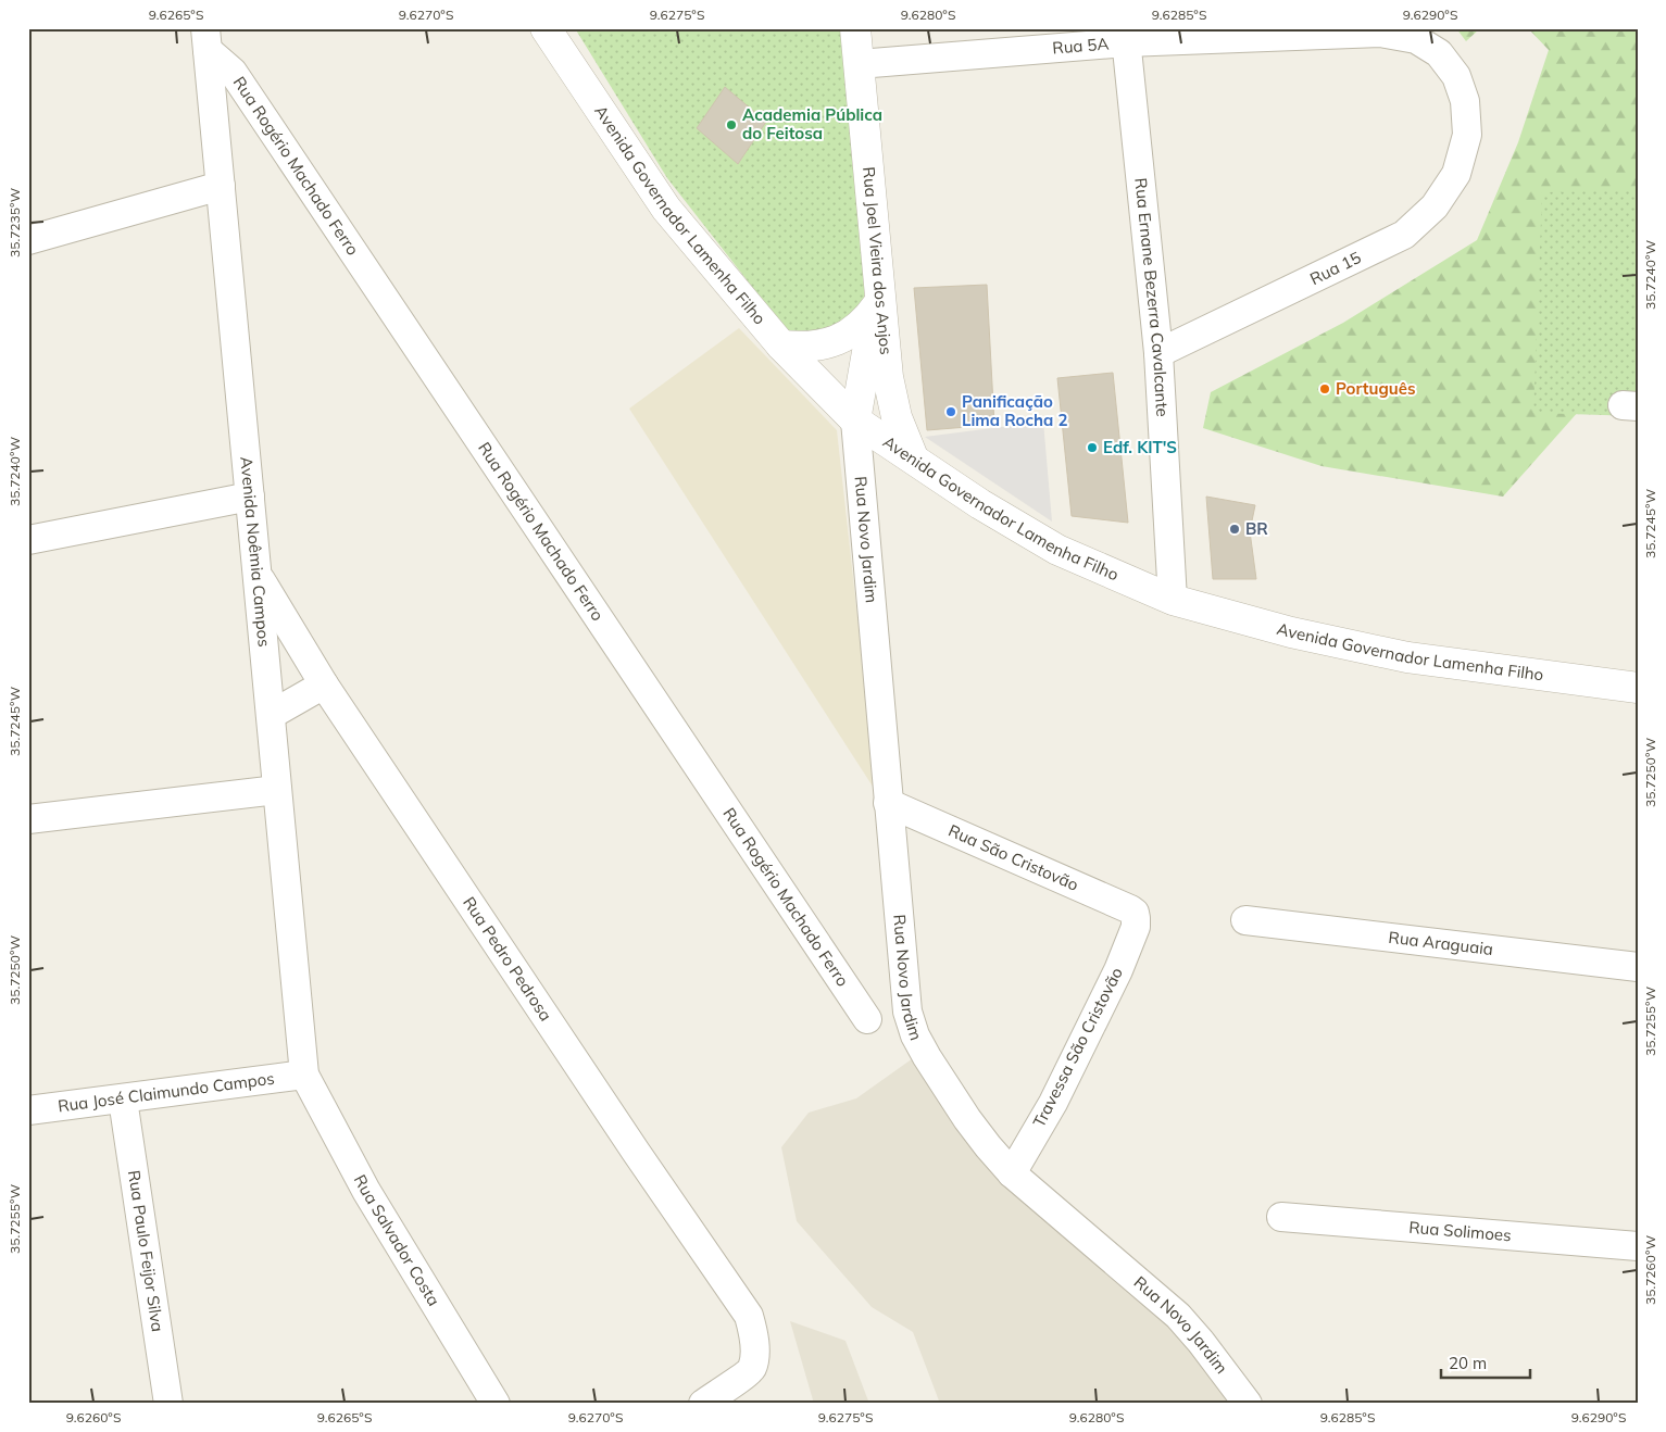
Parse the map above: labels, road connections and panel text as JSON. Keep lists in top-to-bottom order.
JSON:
{
  "streets": {
    "street": [
      "Rua 5A",
      "Rua Rogério Machado Ferro",
      "Avenida Governador Lamenha Filho",
      "Rua Joel Vieira dos Anjos",
      "Rua 15",
      "Rua Ernane Bezerra Cavalcante",
      "Rua Novo Jardim",
      "Avenida Noêmia Campos",
      "Rua São Cristovão",
      "Rua Araguaia",
      "Rua Pedro Pedrosa",
      "Travessa São Cristovão",
      "Rua José Claimundo Campos",
      "Rua Solimoes",
      "Rua Salvador Costa",
      "Rua Paulo Feijor Silva"
    ]
  },
  "crossings": [
    ["Rua 5A", "Rua Joel Vieira dos Anjos"],
    ["Rua 5A", "Rua 15"],
    ["Rua 5A", "Rua Ernane Bezerra Cavalcante"],
    ["Rua Rogério Machado Ferro", "Avenida Noêmia Campos"],
    ["Avenida Governador Lamenha Filho", "Rua Joel Vieira dos Anjos"],
    ["Avenida Governador Lamenha Filho", "Rua Ernane Bezerra Cavalcante"],
    ["Avenida Governador Lamenha Filho", "Rua Novo Jardim"],
    ["Rua 15", "Rua Ernane Bezerra Cavalcante"],
    ["Rua Novo Jardim", "Rua São Cristovão"],
    ["Rua Novo Jardim", "Travessa São Cristovão"],
    ["Avenida Noêmia Campos", "Rua Pedro Pedrosa"],
    ["Avenida Noêmia Campos", "Rua José Claimundo Campos"],
    ["Avenida Noêmia Campos", "Rua Salvador Costa"],
    ["Rua São Cristovão", "Travessa São Cristovão"],
    ["Rua José Claimundo Campos", "Rua Salvador Costa"],
    ["Rua José Claimundo Campos", "Rua Paulo Feijor Silva"]
  ],
  "places": [
    "Academia Pública do Feitosa",
    "Português",
    "Panificação Lima Rocha 2",
    "Edf. KIT'S",
    "BR"
  ],
  "scale_bar": "20 m",
  "coordinates": [
    "9.6265°S",
    "9.6270°S",
    "9.6275°S",
    "9.6280°S",
    "9.6285°S",
    "9.6290°S",
    "35.7235°W",
    "35.7240°W",
    "35.7245°W",
    "35.7250°W",
    "35.7255°W",
    "35.7260°W",
    "9.6260°S"
  ]
}
